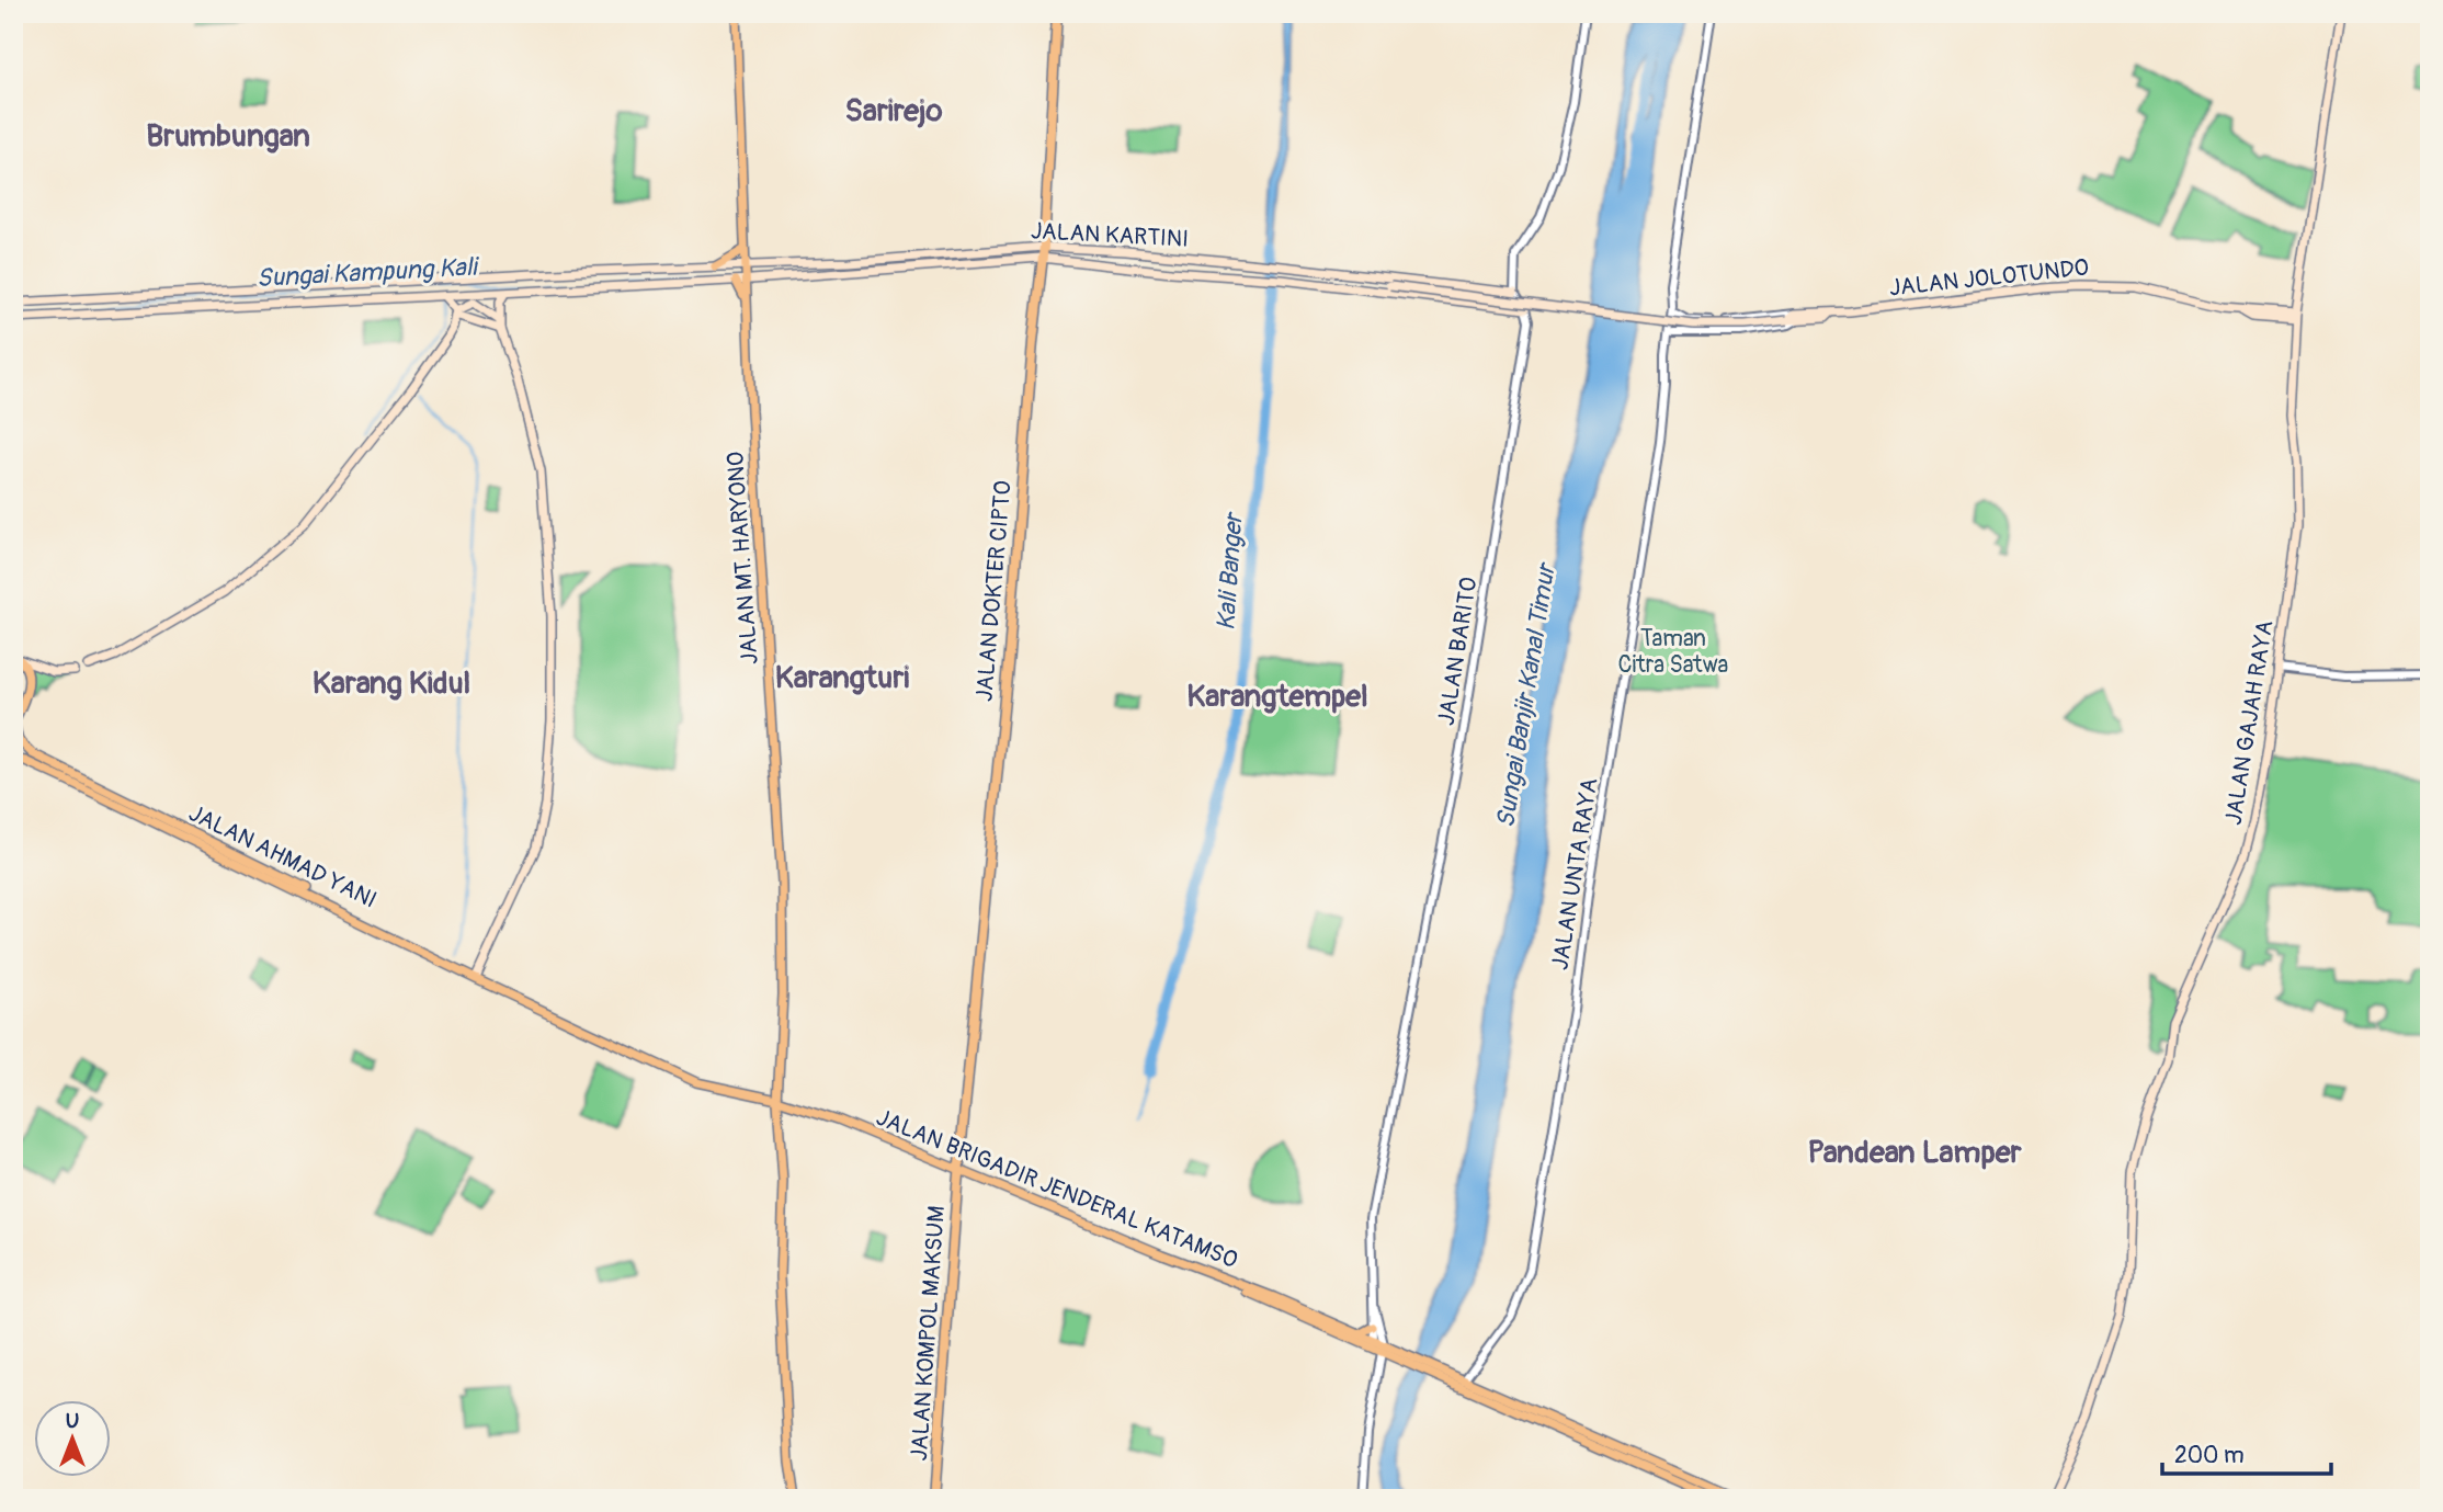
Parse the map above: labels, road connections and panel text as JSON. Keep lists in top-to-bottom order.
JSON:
{
  "streets": {
    "highway": ["JALAN DOKTER CIPTO", "JALAN KOMPOL MAKSUM"],
    "main road": [
      "JALAN KARTINI",
      "JALAN JOLOTUNDO",
      "JALAN MT. HARYONO",
      "JALAN GAJAH RAYA",
      "JALAN AHMAD YANI",
      "JALAN BRIGADIR JENDERAL KATAMSO"
    ],
    "street": ["JALAN BARITO", "JALAN UNTA RAYA"]
  },
  "crossings": [
    ["JALAN KARTINI", "JALAN MT. HARYONO"],
    ["JALAN KARTINI", "JALAN DOKTER CIPTO"],
    ["JALAN KARTINI", "JALAN BARITO"],
    ["JALAN JOLOTUNDO", "JALAN GAJAH RAYA"],
    ["JALAN MT. HARYONO", "JALAN BRIGADIR JENDERAL KATAMSO"],
    ["JALAN DOKTER CIPTO", "JALAN BRIGADIR JENDERAL KATAMSO"],
    ["JALAN DOKTER CIPTO", "JALAN KOMPOL MAKSUM"],
    ["JALAN AHMAD YANI", "JALAN BRIGADIR JENDERAL KATAMSO"],
    ["JALAN BRIGADIR JENDERAL KATAMSO", "JALAN KOMPOL MAKSUM"]
  ],
  "districts": [
    "Sarirejo",
    "Brumbungan",
    "Karangturi",
    "Karang Kidul",
    "Karangtempel",
    "Pandean Lamper"
  ],
  "water": ["Sungai Kampung Kali", "Kali Banger", "Sungai Banjir Kanal Timur"],
  "parks": ["Taman Citra Satwa"],
  "scale_bar": "200 m",
  "north": "top"
}
